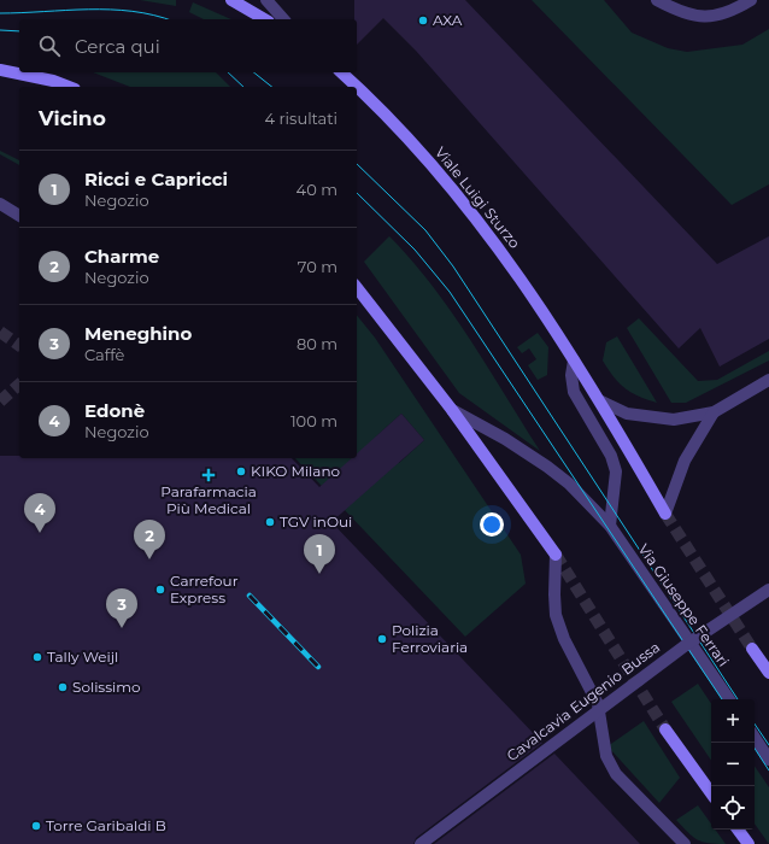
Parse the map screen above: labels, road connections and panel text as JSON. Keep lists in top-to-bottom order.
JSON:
{
  "streets": {
    "main road": ["Viale Luigi Sturzo"],
    "street": ["Via Giuseppe Ferrari", "Cavalcavia Eugenio Bussa"]
  },
  "places": {
    "other": [
      "AXA",
      "KIKO Milano",
      "TGV inOui",
      "Carrefour Express",
      "Polizia Ferroviaria",
      "Tally Weijl",
      "Solissimo",
      "Torre Garibaldi B"
    ],
    "health": ["Parafarmacia Più Medical"]
  },
  "page": {
    "search": "Cerca qui",
    "heading": ["Vicino", "4 risultati"],
    "list": [
      {
        "mark": "1",
        "name": "Ricci e Capricci",
        "note": "Negozio",
        "value": "40 m"
      },
      {
        "mark": "2",
        "name": "Charme",
        "note": "Negozio",
        "value": "70 m"
      },
      {
        "mark": "3",
        "name": "Meneghino",
        "note": "Caffè",
        "value": "80 m"
      },
      {
        "mark": "4",
        "name": "Edonè",
        "note": "Negozio",
        "value": "100 m"
      }
    ],
    "pins": [
      "4",
      "2",
      "1",
      "3"
    ],
    "map_buttons": ["+", "−"]
  }
}
